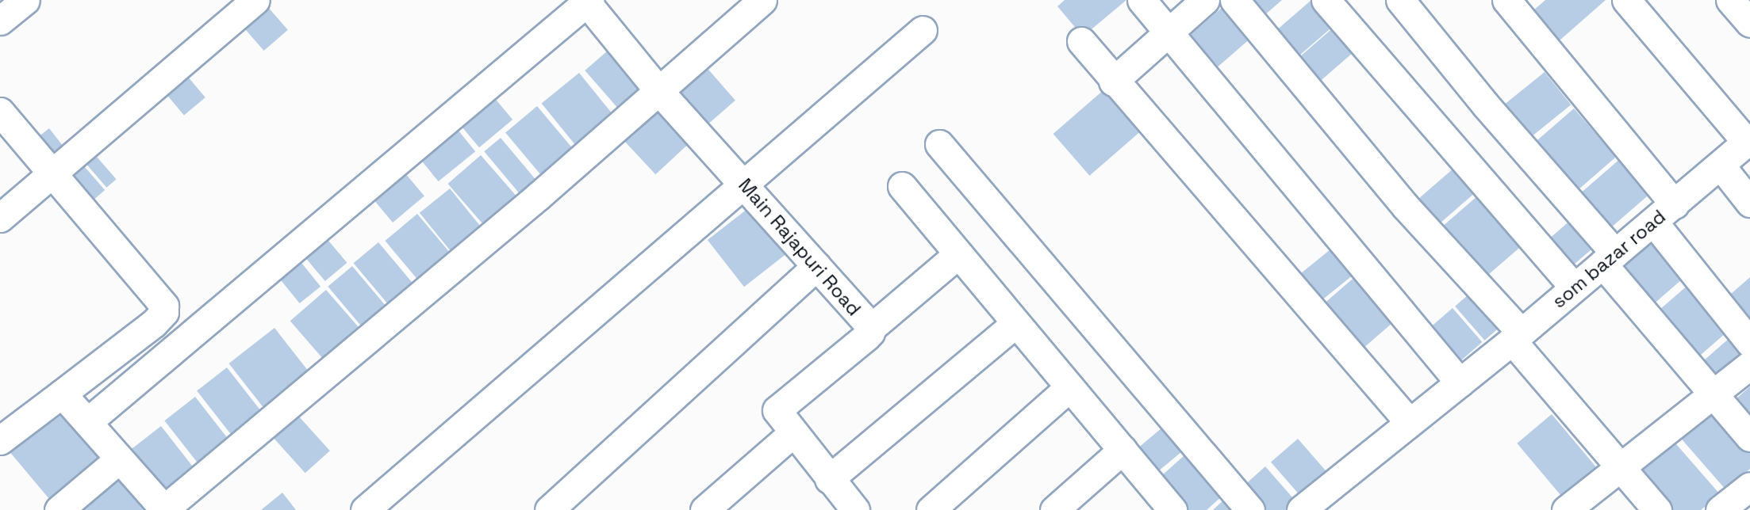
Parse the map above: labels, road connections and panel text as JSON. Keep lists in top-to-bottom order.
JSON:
{
  "streets": {
    "street": ["Main Rajapuri Road", "som bazar road"]
  }
}
